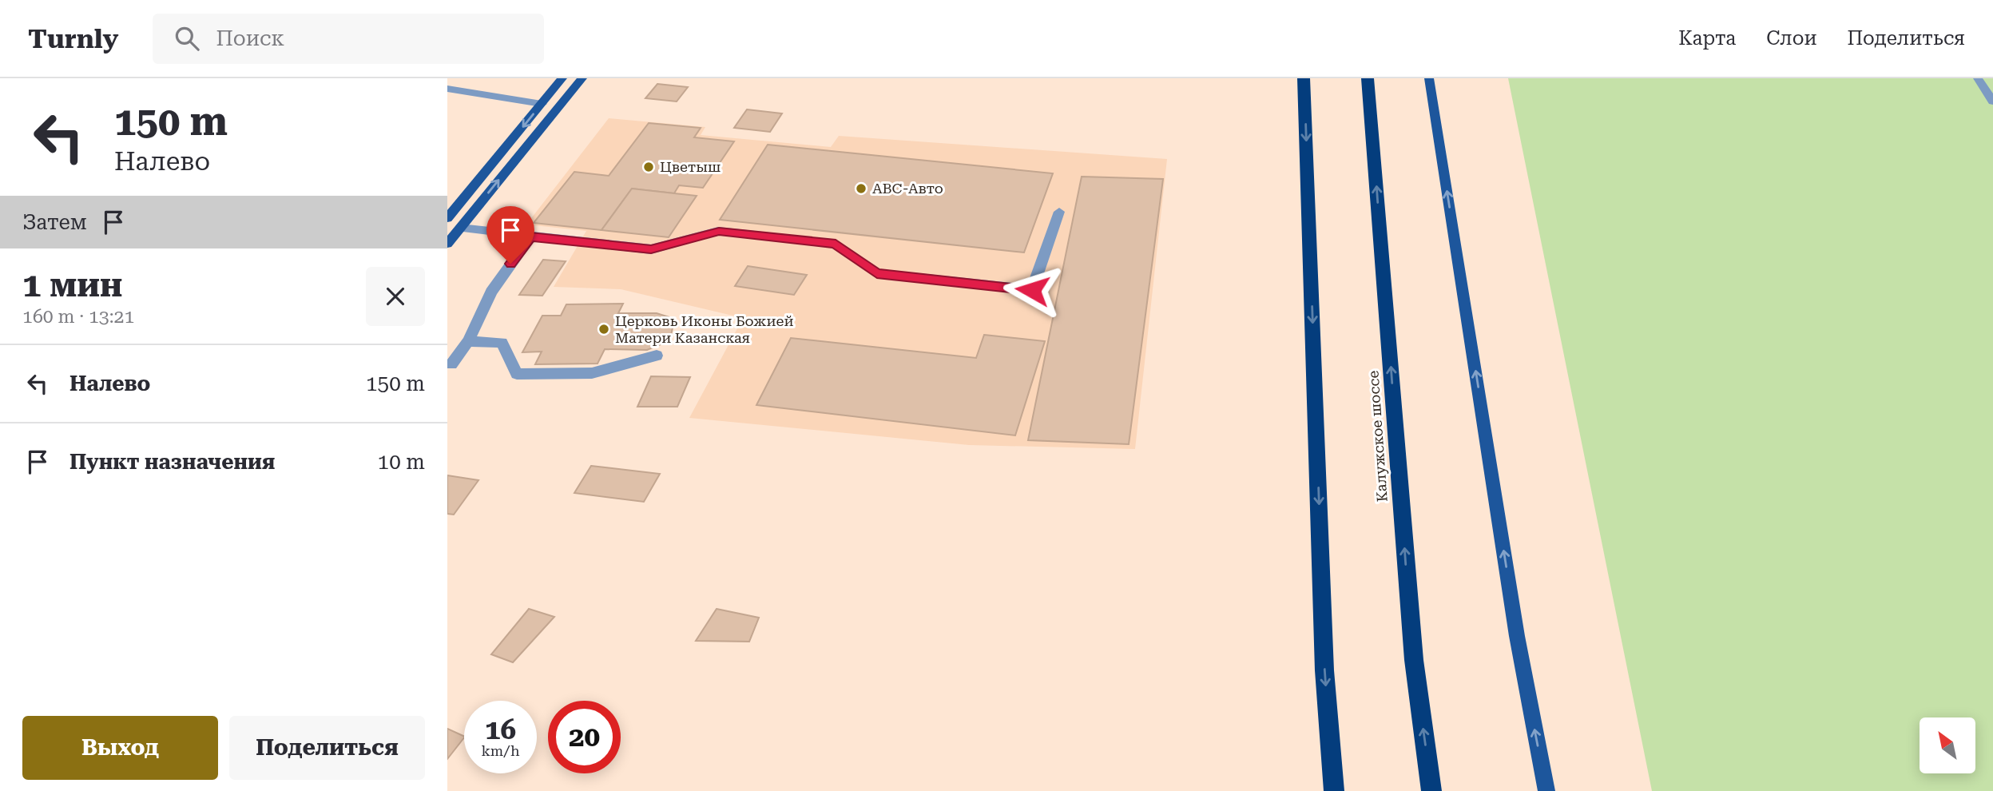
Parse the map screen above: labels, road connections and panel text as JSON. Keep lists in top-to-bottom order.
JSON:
{
  "streets": {
    "highway": ["Калужское шоссе"]
  },
  "places": ["Цветыш", "АВС-Авто", "Церковь Иконы Божией Матери Казанская"],
  "north": "top left",
  "page": {
    "header": "Turnly",
    "search": "Поиск",
    "nav": ["Карта", "Слои", "Поделиться"],
    "turn": ["150 m", "Налево"],
    "then": "Затем",
    "heading": ["1 мин", "160 m · 13:21"],
    "list": [
      {
        "name": "Налево",
        "value": "150 m"
      },
      {
        "name": "Пункт назначения",
        "value": "10 m"
      }
    ],
    "speed": "16 km/h",
    "limit": "20",
    "buttons": ["Выход", "Поделиться"]
  }
}
